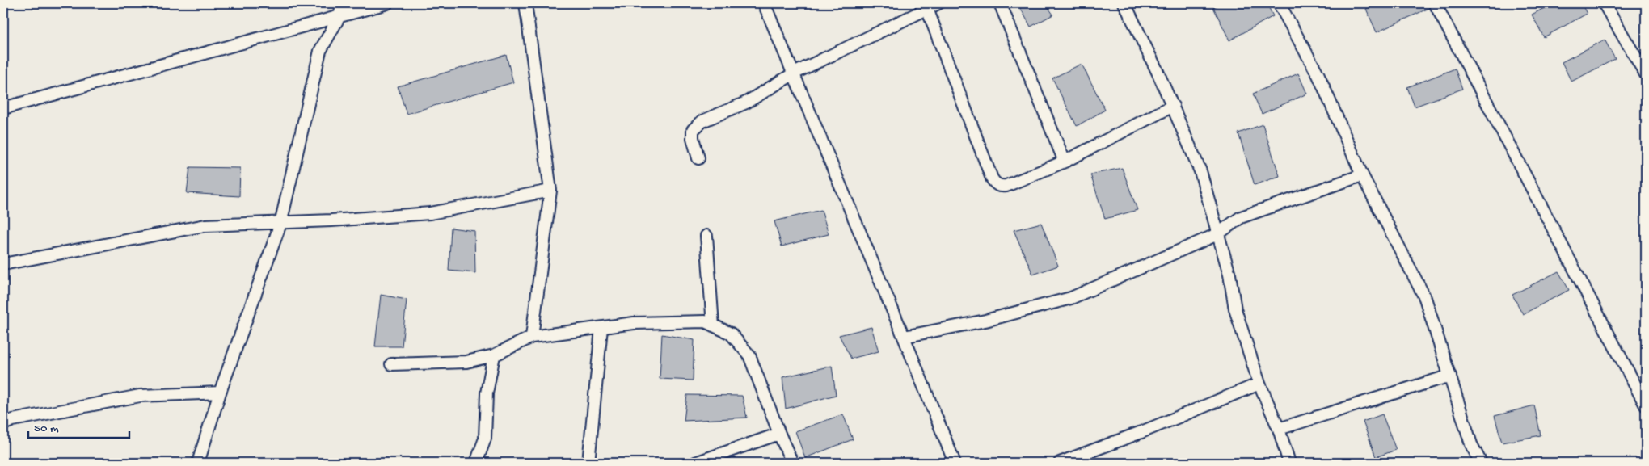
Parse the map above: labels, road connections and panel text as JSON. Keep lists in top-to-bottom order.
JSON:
{
  "scale_bar": "50 m"
}
